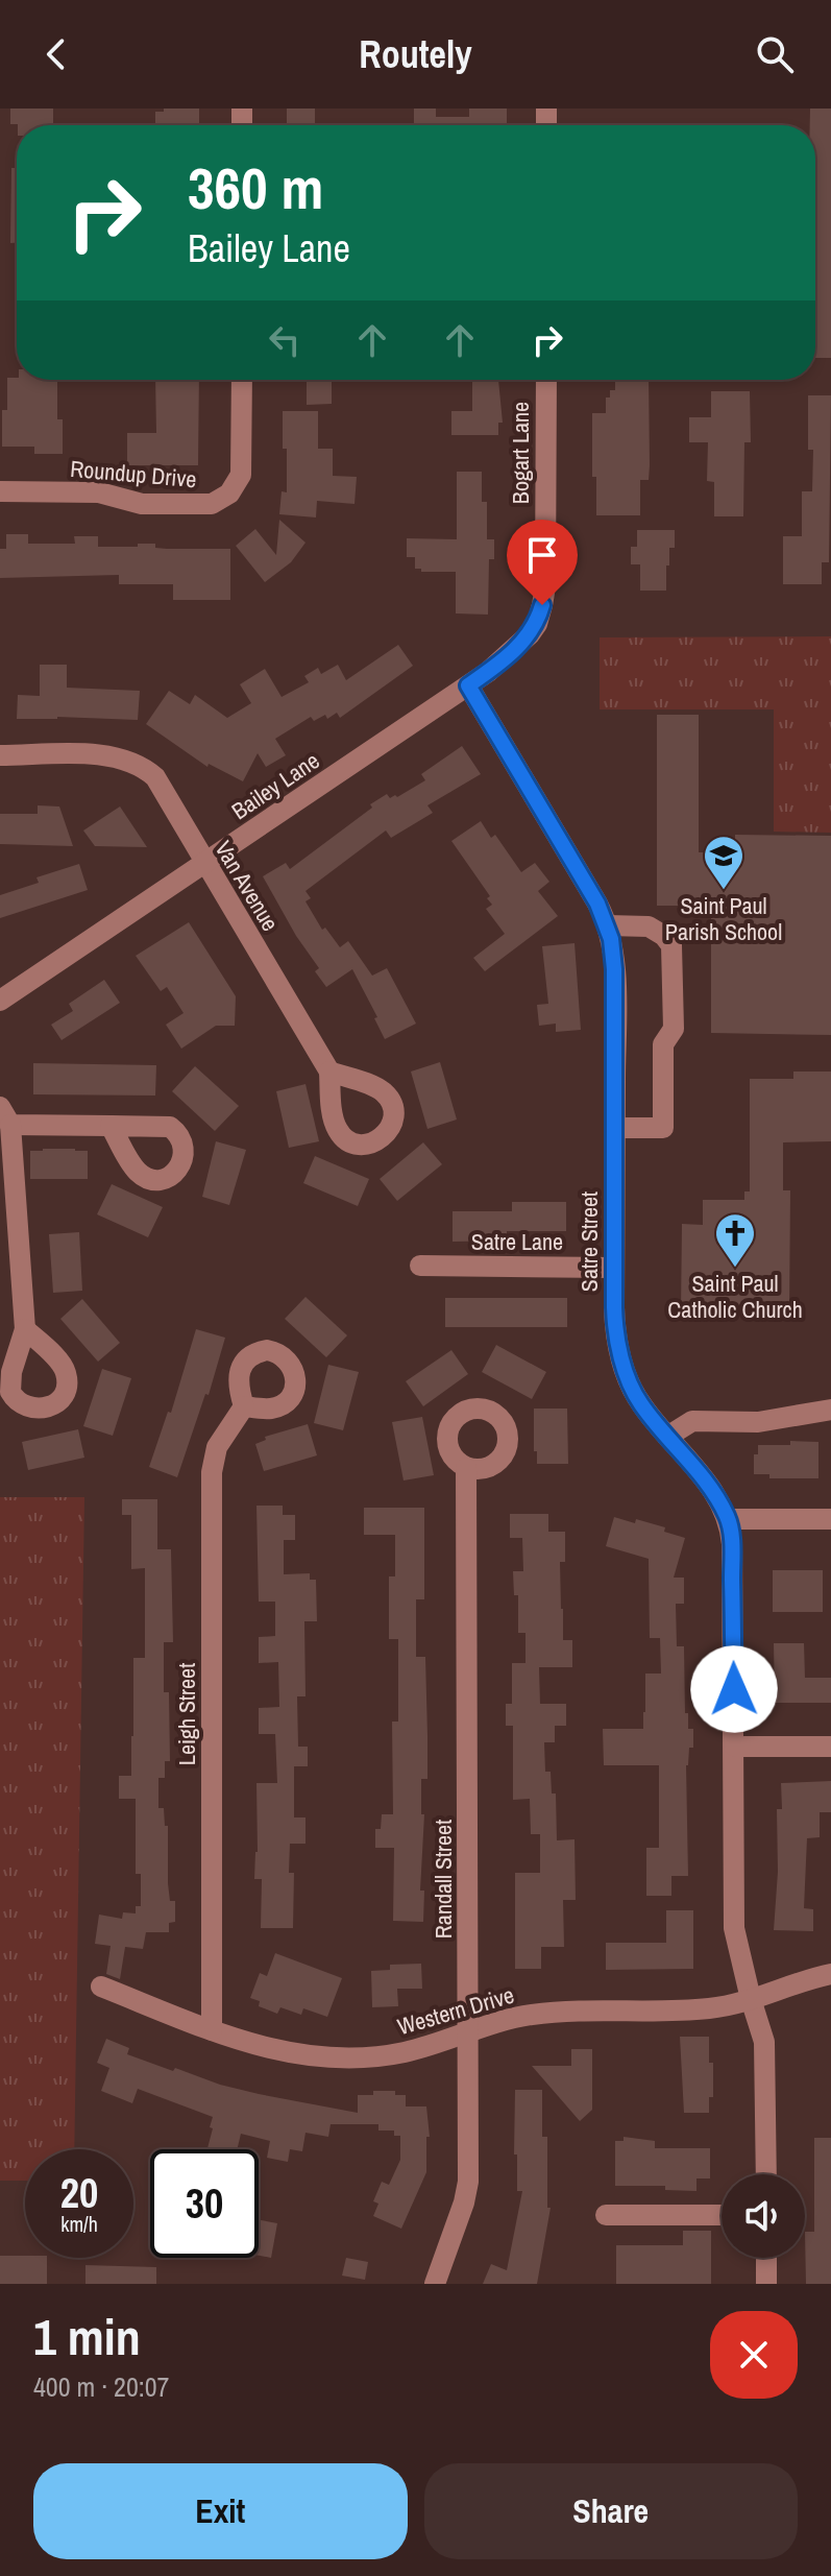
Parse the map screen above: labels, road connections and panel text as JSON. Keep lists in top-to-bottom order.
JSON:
{
  "streets": {
    "street": [
      "Bogart Lane",
      "Roundup Drive",
      "Bailey Lane",
      "Van Avenue",
      "Satre Lane",
      "Satre Street",
      "Leigh Street",
      "Randall Street",
      "Western Drive"
    ]
  },
  "crossings": [
    ["Bogart Lane", "Bailey Lane"],
    ["Bailey Lane", "Van Avenue"],
    ["Bailey Lane", "Satre Street"],
    ["Satre Lane", "Satre Street"],
    ["Satre Street", "Western Drive"],
    ["Leigh Street", "Western Drive"],
    ["Randall Street", "Western Drive"]
  ],
  "places": {
    "school or university": ["Saint Paul Parish School"],
    "church": ["Saint Paul Catholic Church"]
  },
  "page": {
    "header": "Routely",
    "turn": ["360 m", "Bailey Lane"],
    "speed": "20 km/h",
    "limit": "30",
    "heading": ["1 min", "400 m · 20:07"],
    "buttons": ["Exit", "Share"]
  }
}
